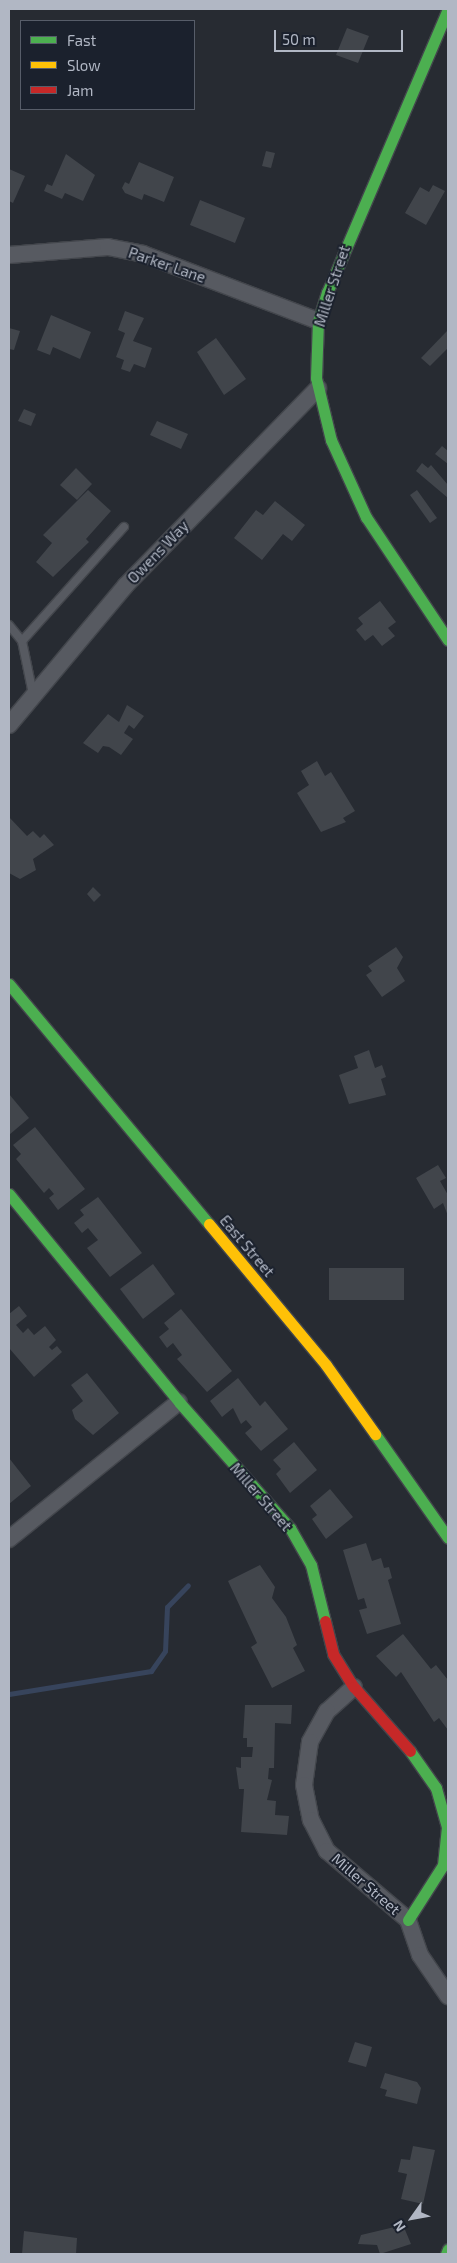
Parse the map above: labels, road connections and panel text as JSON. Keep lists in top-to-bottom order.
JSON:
{
  "streets": {
    "street": [
      "Parker Lane",
      "Miller Street",
      "Owens Way",
      "East Street"
    ]
  },
  "crossings": [
    ["Parker Lane", "Miller Street"],
    ["Miller Street", "Owens Way"]
  ],
  "legend": ["Fast", "Slow", "Jam"],
  "scale_bar": "50 m",
  "north": "bottom left"
}
